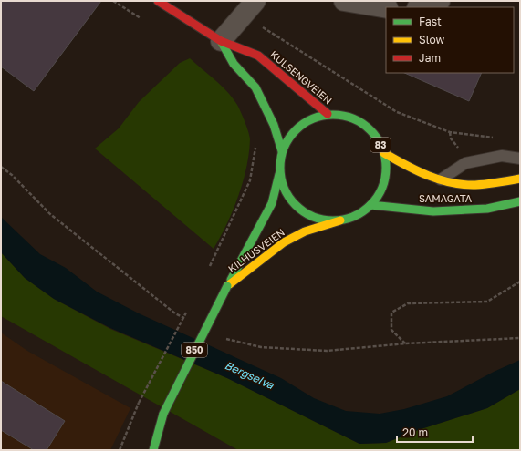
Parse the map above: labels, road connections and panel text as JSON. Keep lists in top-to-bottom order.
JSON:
{
  "streets": {
    "main road": [
      "KULSENGVEIEN",
      "83",
      "SAMAGATA",
      "KILHUSVEIEN",
      "850"
    ]
  },
  "crossings": [
    ["KULSENGVEIEN", "83"],
    ["KULSENGVEIEN", "SAMAGATA"],
    ["KULSENGVEIEN", "KILHUSVEIEN"],
    ["83", "SAMAGATA"],
    ["83", "KILHUSVEIEN"],
    ["SAMAGATA", "KILHUSVEIEN"]
  ],
  "water": ["Bergselva"],
  "legend": ["Fast", "Slow", "Jam"],
  "scale_bar": "20 m"
}
